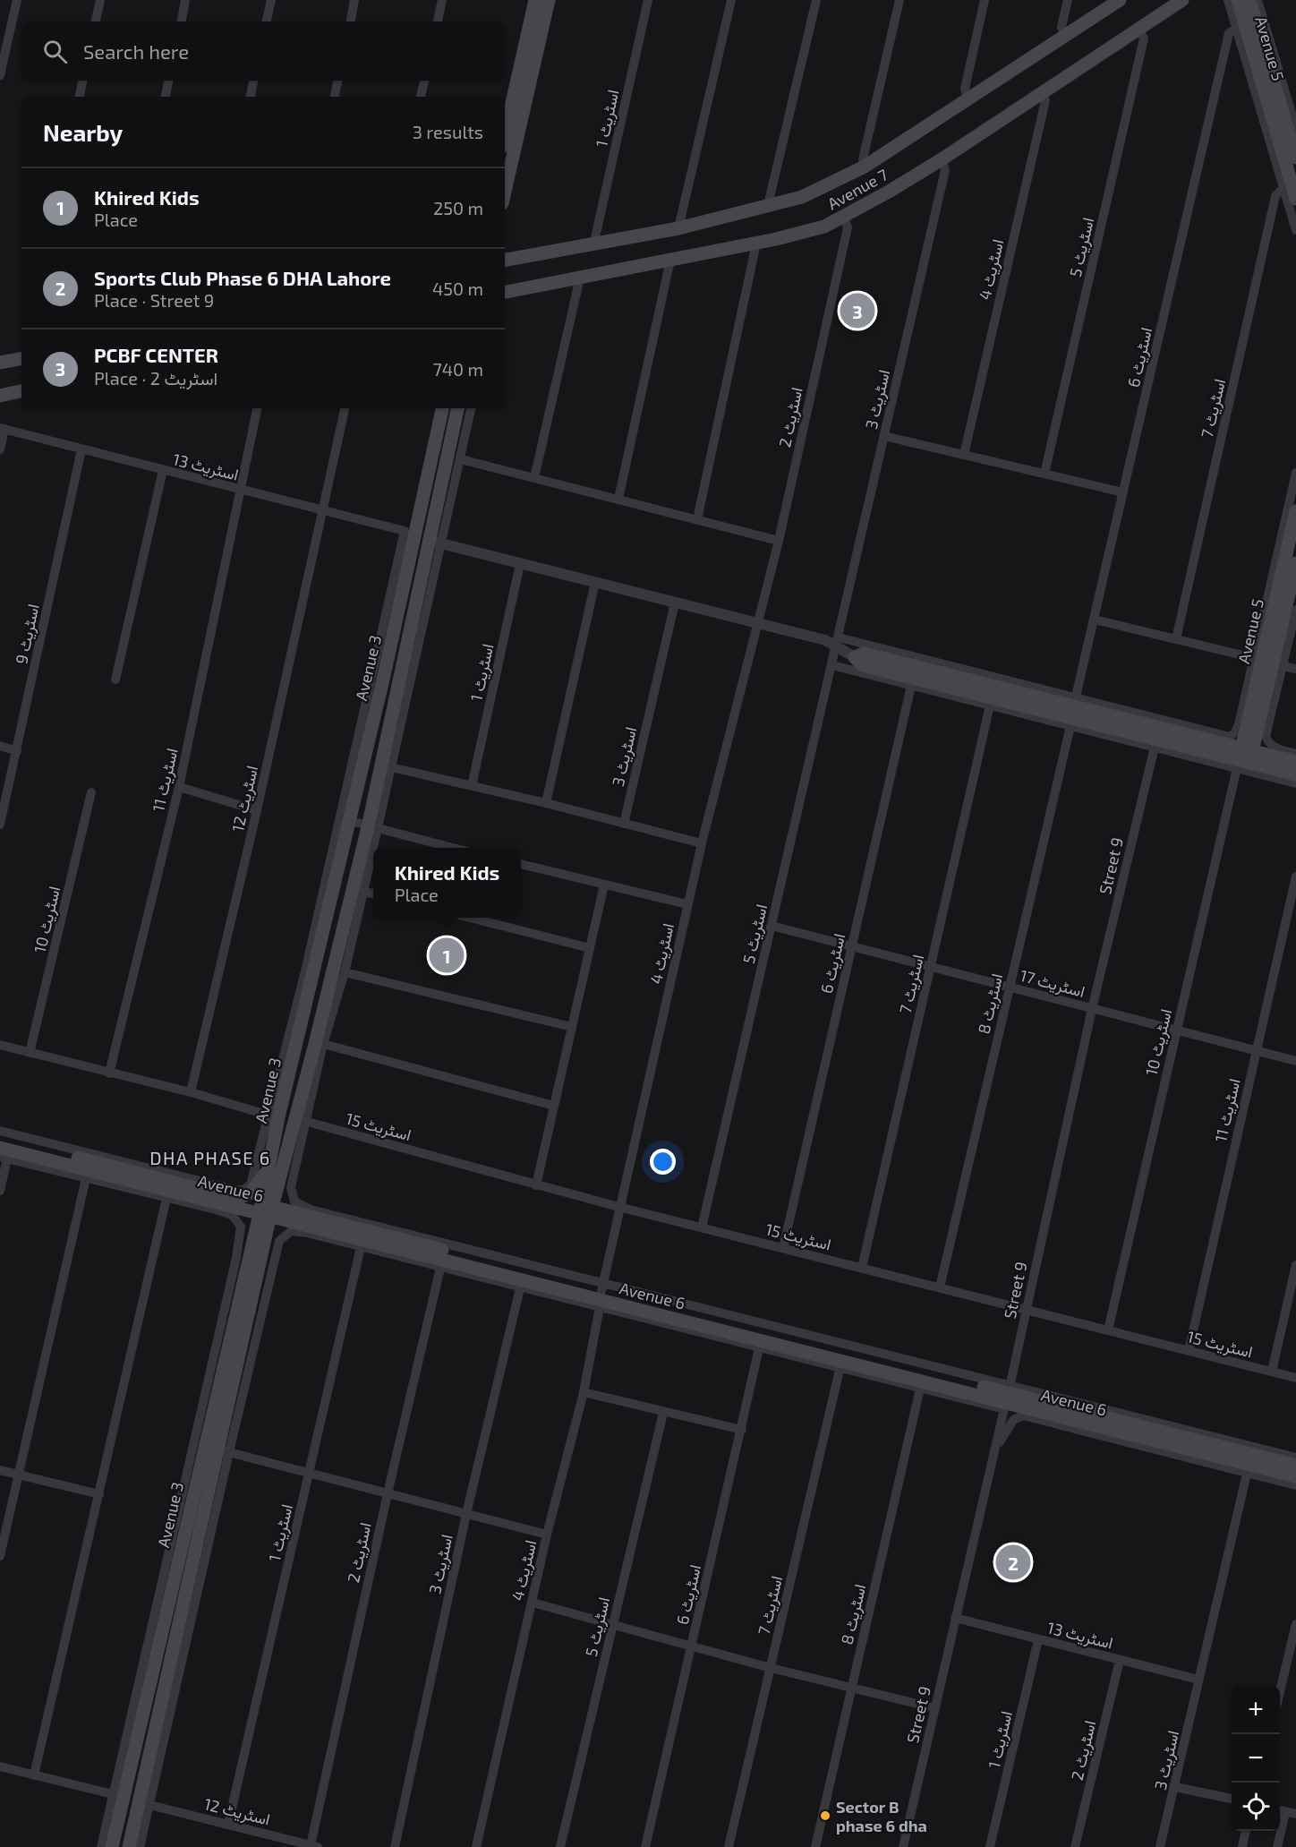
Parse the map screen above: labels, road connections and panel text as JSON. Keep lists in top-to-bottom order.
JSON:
{
  "streets": {
    "main road": [
      "Avenue 5",
      "Avenue 7",
      "Avenue 3",
      "Avenue 6"
    ],
    "street": [
      "اسٹریٹ 1",
      "اسٹریٹ 5",
      "اسٹریٹ 4",
      "اسٹریٹ 6",
      "اسٹریٹ 3",
      "اسٹریٹ 7",
      "اسٹریٹ 2",
      "اسٹریٹ 13",
      "اسٹریٹ 9",
      "اسٹریٹ 11",
      "اسٹریٹ 12",
      "Street 9",
      "اسٹریٹ 10",
      "اسٹریٹ 17",
      "اسٹریٹ 8",
      "اسٹریٹ 15"
    ]
  },
  "crossings": [
    ["Avenue 5", "اسٹریٹ 10"],
    ["اسٹریٹ 1", "Avenue 7"],
    ["اسٹریٹ 1", "اسٹریٹ 13"],
    ["اسٹریٹ 1", "اسٹریٹ 12"],
    ["Avenue 7", "اسٹریٹ 5"],
    ["Avenue 7", "اسٹریٹ 4"],
    ["Avenue 7", "اسٹریٹ 3"],
    ["Avenue 7", "اسٹریٹ 2"],
    ["اسٹریٹ 5", "اسٹریٹ 3"],
    ["اسٹریٹ 5", "اسٹریٹ 17"],
    ["اسٹریٹ 5", "اسٹریٹ 15"],
    ["اسٹریٹ 4", "اسٹریٹ 2"],
    ["اسٹریٹ 4", "اسٹریٹ 15"],
    ["اسٹریٹ 4", "Avenue 6"],
    ["اسٹریٹ 6", "اسٹریٹ 17"],
    ["اسٹریٹ 6", "اسٹریٹ 15"],
    ["اسٹریٹ 3", "اسٹریٹ 13"],
    ["اسٹریٹ 7", "اسٹریٹ 17"],
    ["اسٹریٹ 7", "اسٹریٹ 15"],
    ["اسٹریٹ 2", "اسٹریٹ 13"],
    ["اسٹریٹ 2", "اسٹریٹ 12"],
    ["اسٹریٹ 13", "اسٹریٹ 9"],
    ["اسٹریٹ 13", "Avenue 3"],
    ["اسٹریٹ 13", "اسٹریٹ 11"],
    ["اسٹریٹ 13", "اسٹریٹ 12"],
    ["اسٹریٹ 13", "Street 9"],
    ["Avenue 3", "اسٹریٹ 15"],
    ["Avenue 3", "Avenue 6"],
    ["اسٹریٹ 11", "اسٹریٹ 17"],
    ["اسٹریٹ 11", "اسٹریٹ 15"],
    ["Street 9", "اسٹریٹ 17"],
    ["Street 9", "اسٹریٹ 15"],
    ["Street 9", "Avenue 6"],
    ["اسٹریٹ 10", "اسٹریٹ 17"],
    ["اسٹریٹ 10", "اسٹریٹ 15"],
    ["اسٹریٹ 17", "اسٹریٹ 8"],
    ["اسٹریٹ 8", "اسٹریٹ 15"]
  ],
  "districts": ["DHA PHASE 6"],
  "places": ["Sector B phase 6 dha"],
  "page": {
    "search": "Search here",
    "heading": ["Nearby", "3 results"],
    "list": [
      {
        "mark": "1",
        "name": "Khired Kids",
        "note": "Place",
        "value": "250 m"
      },
      {
        "mark": "2",
        "name": "Sports Club Phase 6 DHA Lahore",
        "note": "Place · Street 9",
        "value": "450 m"
      },
      {
        "mark": "3",
        "name": "PCBF CENTER",
        "note": "Place · اسٹریٹ 2",
        "value": "740 m"
      }
    ],
    "pins": ["3", "1", "2"],
    "popup": ["Khired Kids", "Place"],
    "map_buttons": ["+", "−"]
  }
}
